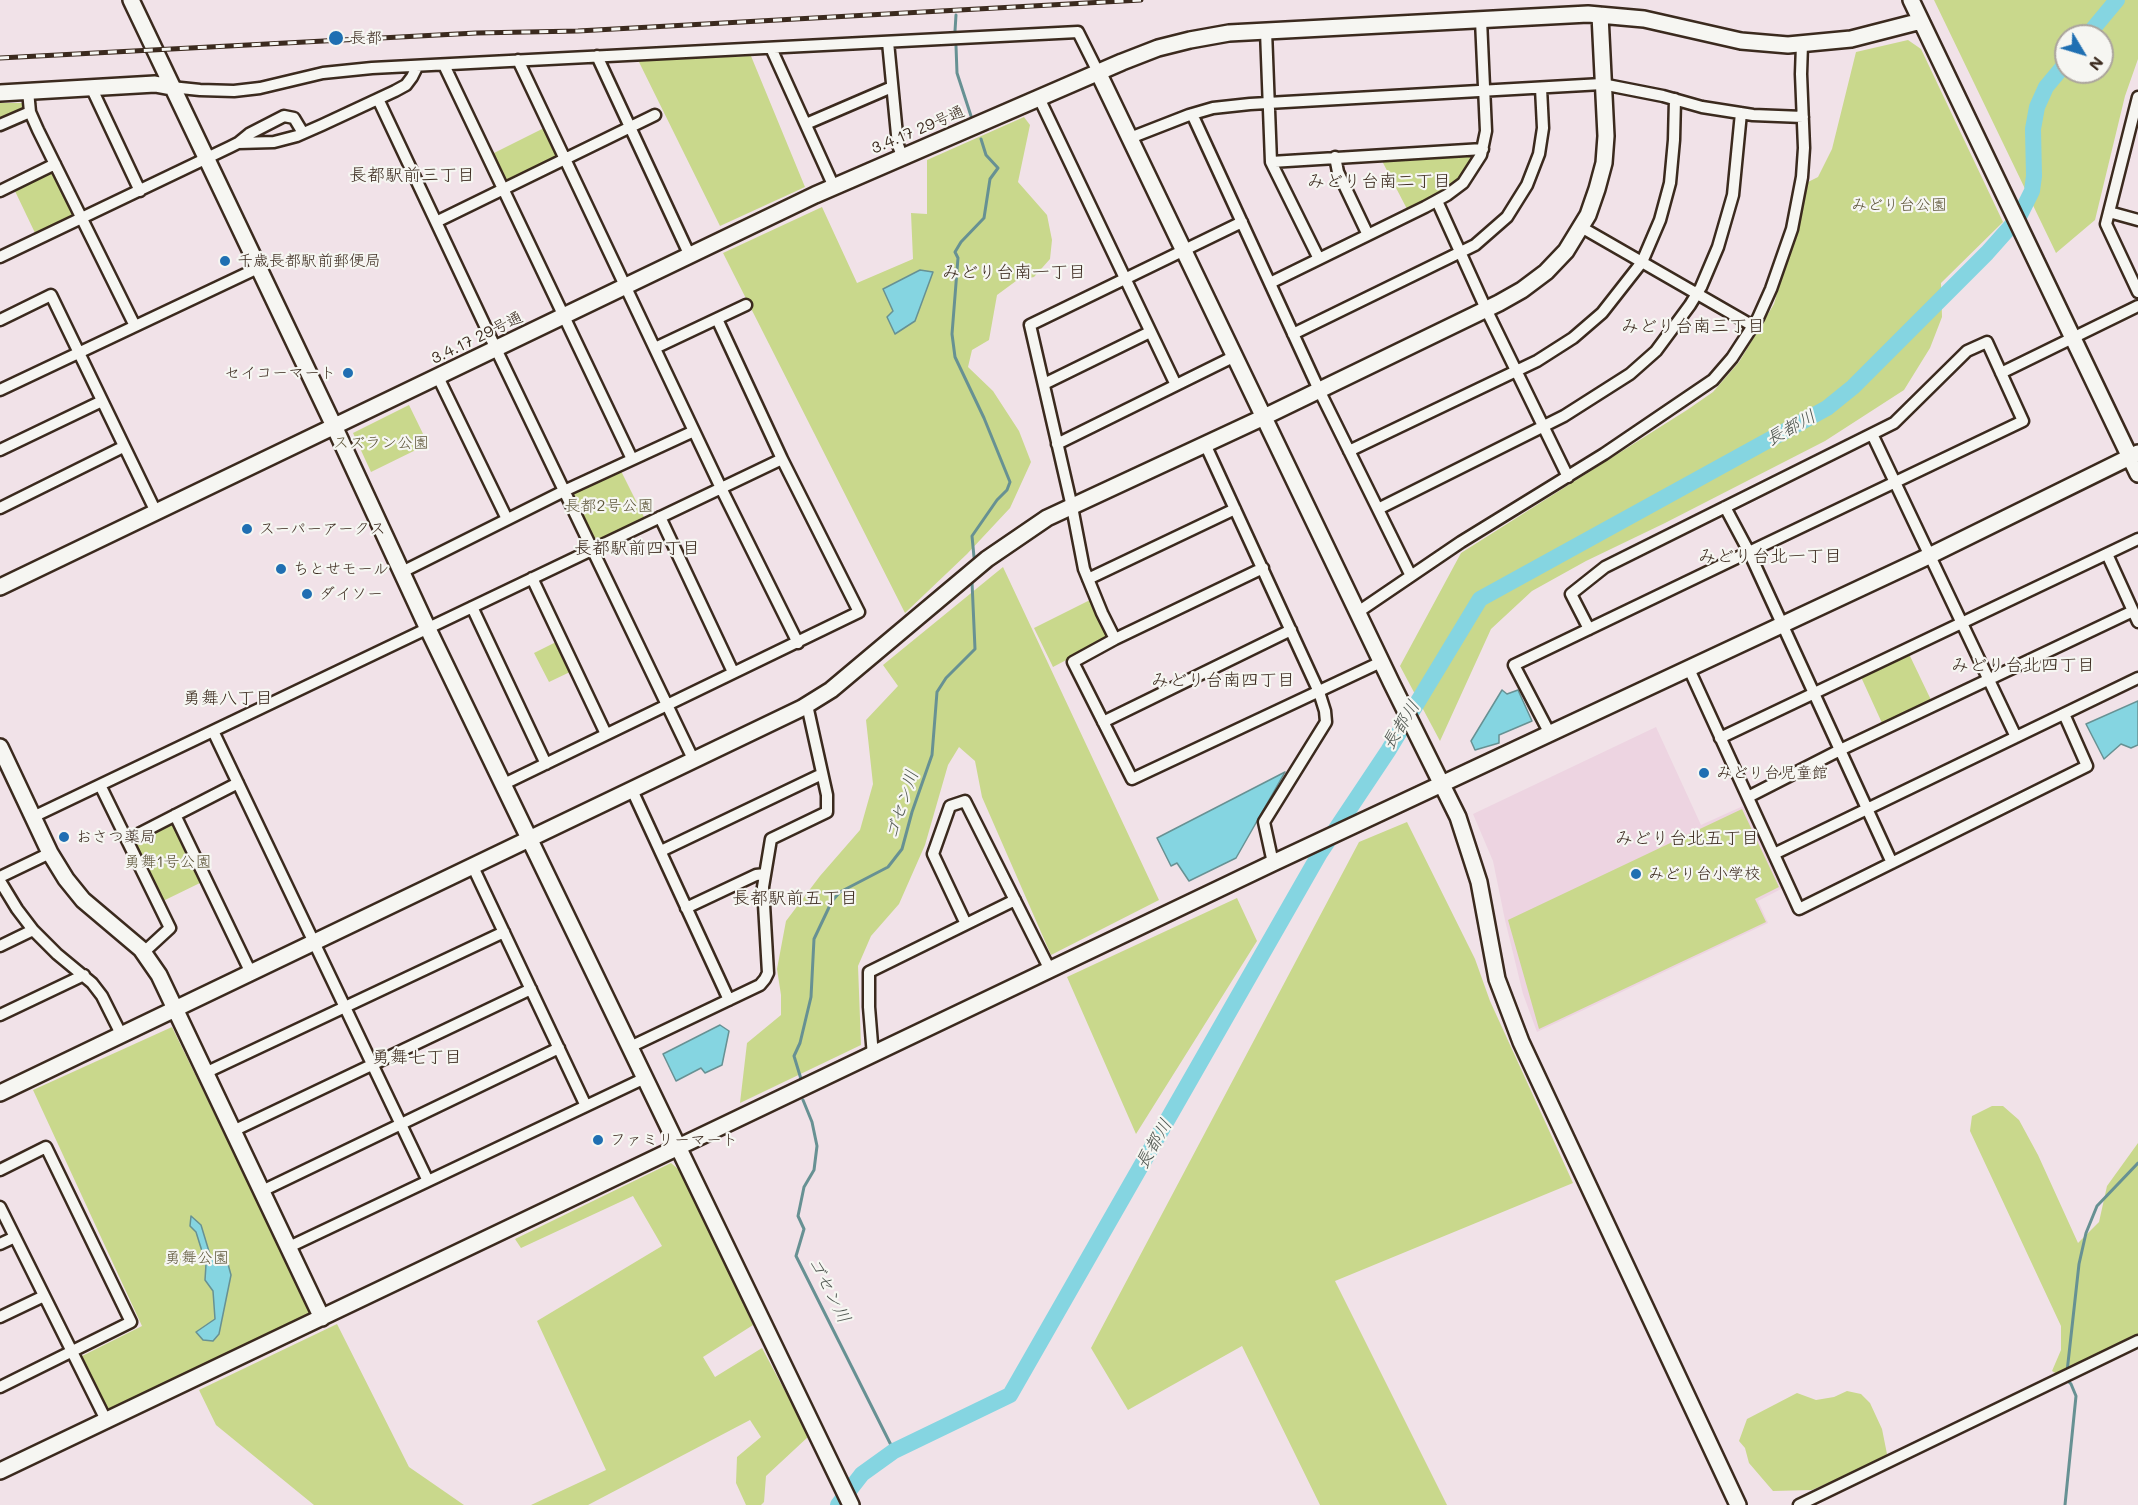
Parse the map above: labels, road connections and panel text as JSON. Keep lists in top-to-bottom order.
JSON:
{
  "streets": {
    "street": ["3.4.17 29号通"]
  },
  "districts": [
    "長都駅前三丁目",
    "みどり台南二丁目",
    "みどり台南一丁目",
    "みどり台南三丁目",
    "長都駅前四丁目",
    "みどり台北一丁目",
    "みどり台北四丁目",
    "みどり台南四丁目",
    "勇舞八丁目",
    "みどり台北五丁目",
    "長都駅前五丁目",
    "勇舞七丁目"
  ],
  "water": ["長都川", "ゴセン川"],
  "parks": [
    "みどり台公園",
    "スズラン公園",
    "長都2号公園",
    "勇舞1号公園",
    "勇舞公園"
  ],
  "places": [
    "長都",
    "千歳長都駅前郵便局",
    "セイコーマート",
    "スーパーアークス",
    "ちとせモール",
    "ダイソー",
    "みどり台児童館",
    "おさつ薬局",
    "みどり台小学校",
    "ファミリーマート"
  ],
  "north": "bottom right"
}
